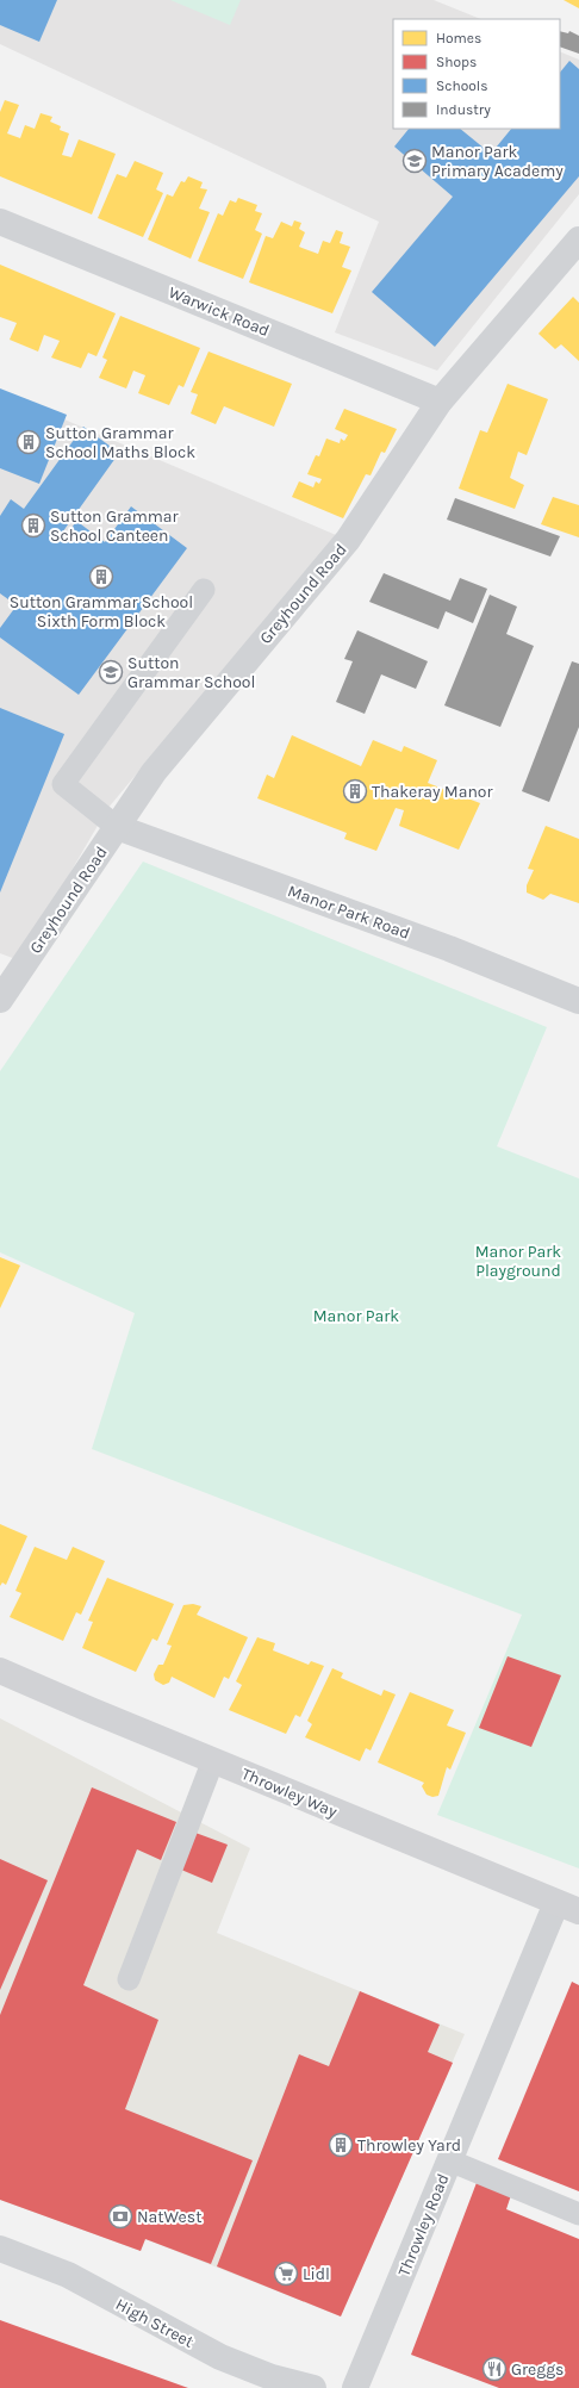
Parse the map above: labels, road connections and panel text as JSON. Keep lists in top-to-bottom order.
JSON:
{
  "streets": {
    "main road": ["Throwley Way"],
    "street": [
      "Warwick Road",
      "Greyhound Road",
      "Manor Park Road",
      "Throwley Road",
      "High Street"
    ]
  },
  "crossings": [
    ["Warwick Road", "Greyhound Road"],
    ["Greyhound Road", "Manor Park Road"],
    ["Throwley Way", "Throwley Road"]
  ],
  "parks": ["Manor Park Playground", "Manor Park"],
  "places": {
    "school or university": ["Manor Park Primary Academy", "Sutton Grammar School"],
    "building": [
      "Sutton Grammar School Maths Block",
      "Sutton Grammar School Canteen",
      "Sutton Grammar School Sixth Form Block",
      "Thakeray Manor",
      "Throwley Yard"
    ],
    "bank": ["NatWest"],
    "supermarket": ["Lidl"],
    "restaurant": ["Greggs"]
  },
  "legend": [
    "Homes",
    "Shops",
    "Schools",
    "Industry"
  ]
}
